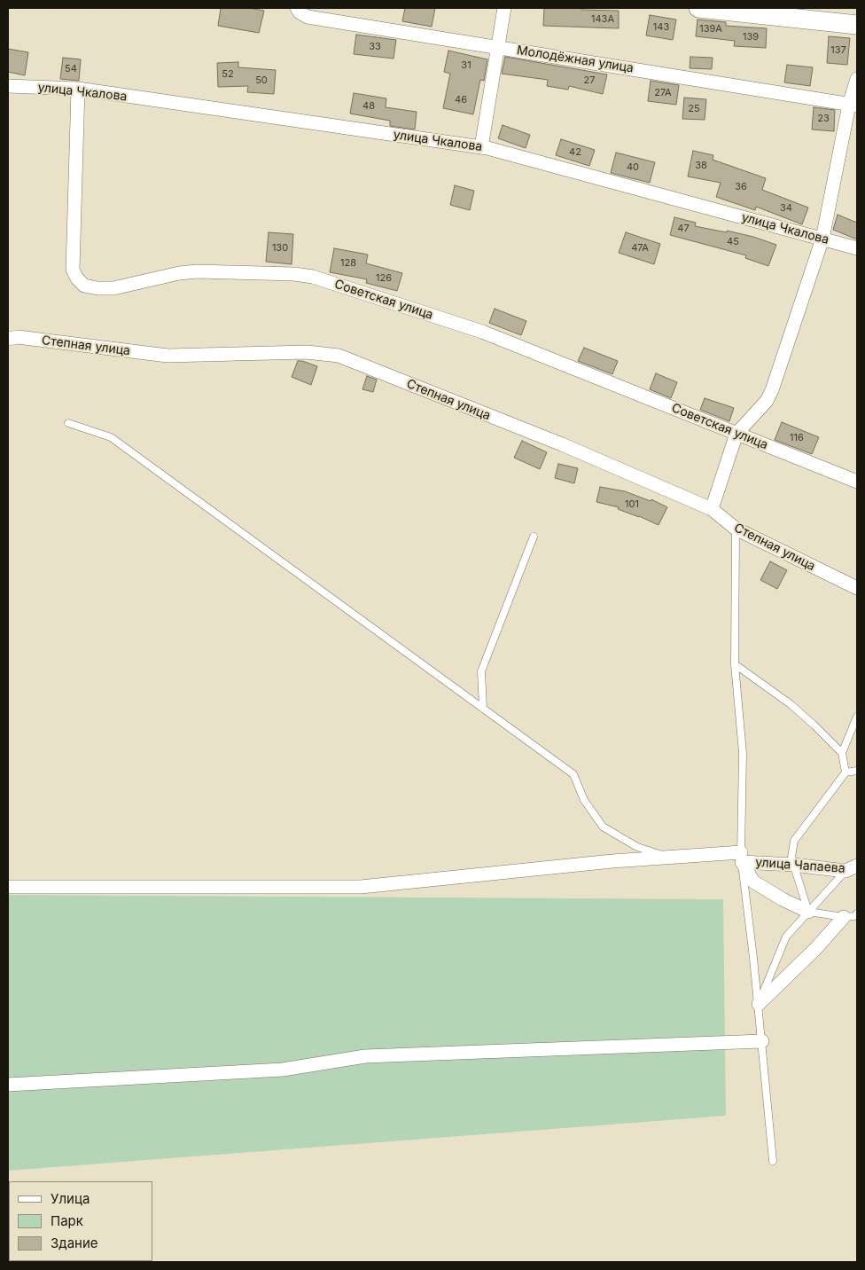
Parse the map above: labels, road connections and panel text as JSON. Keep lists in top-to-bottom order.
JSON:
{
  "streets": {
    "street": [
      "Молодёжная улица",
      "улица Чкалова",
      "Советская улица",
      "Степная улица",
      "улица Чапаева"
    ]
  },
  "crossings": [
    ["улица Чкалова", "Советская улица"]
  ],
  "house_numbers": [
    "143А",
    "143",
    "139А",
    "139",
    "33",
    "137",
    "31",
    "54",
    "52",
    "50",
    "27",
    "27А",
    "46",
    "48",
    "25",
    "23",
    "42",
    "38",
    "40",
    "36",
    "34",
    "47",
    "45",
    "130",
    "47А",
    "128",
    "126",
    "116",
    "101"
  ],
  "legend": ["Улица", "Парк", "Здание"]
}
